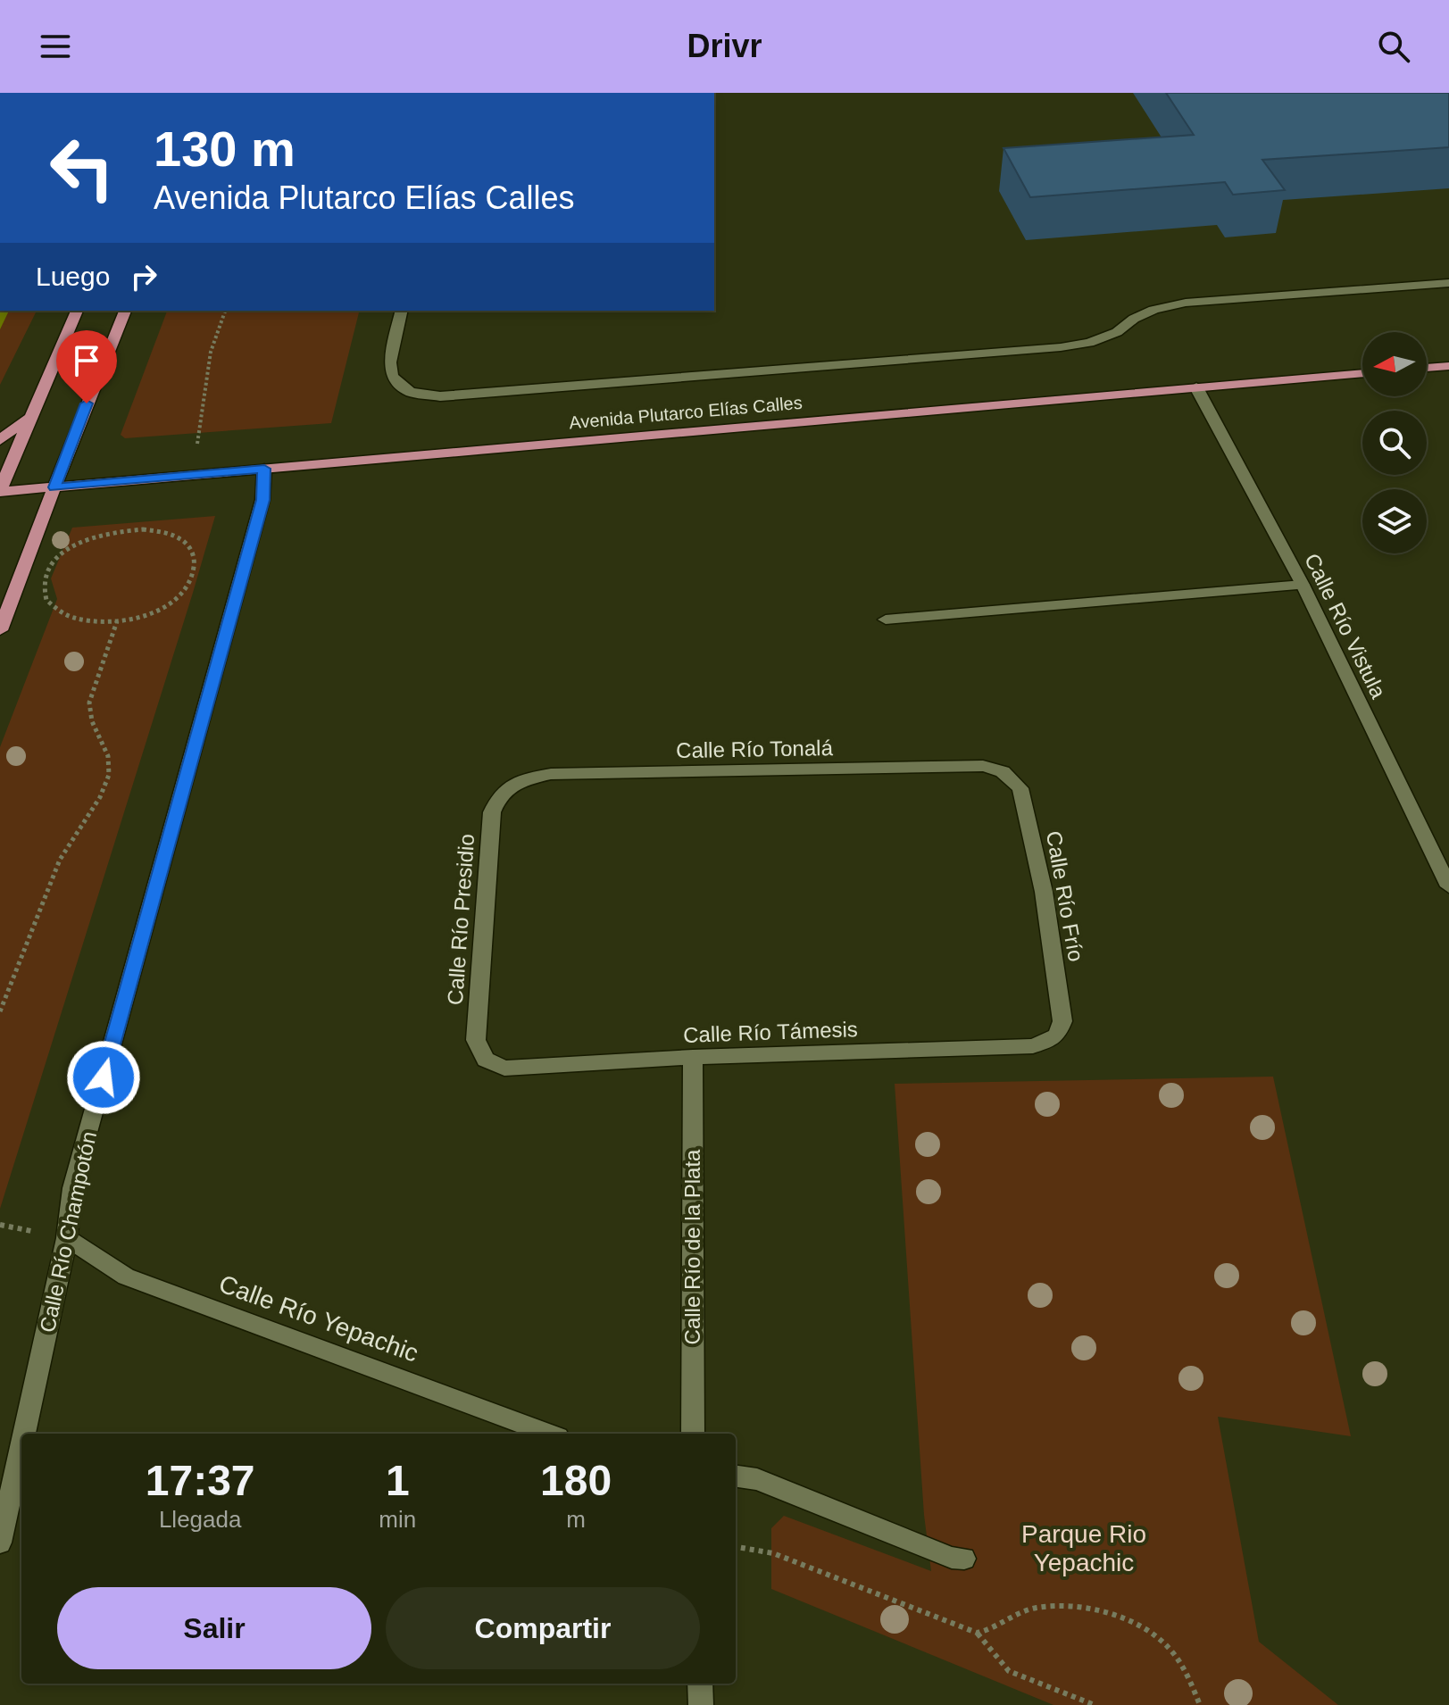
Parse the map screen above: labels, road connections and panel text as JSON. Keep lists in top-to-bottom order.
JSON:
{
  "streets": {
    "main road": ["Avenida Plutarco Elías Calles"],
    "street": [
      "Calle Río Vistula",
      "Calle Río Tonalá",
      "Calle Río Frío",
      "Calle Río Presidio",
      "Calle Río Támesis",
      "Calle Río Champotón",
      "Calle Río de la Plata",
      "Calle Río Yepachic"
    ]
  },
  "crossings": [
    ["Avenida Plutarco Elías Calles", "Calle Río Vistula"],
    ["Avenida Plutarco Elías Calles", "Calle Río Champotón"],
    ["Calle Río Tonalá", "Calle Río Frío"],
    ["Calle Río Tonalá", "Calle Río Presidio"],
    ["Calle Río Frío", "Calle Río Támesis"],
    ["Calle Río Presidio", "Calle Río Támesis"],
    ["Calle Río Támesis", "Calle Río de la Plata"],
    ["Calle Río Champotón", "Calle Río Yepachic"]
  ],
  "parks": ["Parque Rio Yepachic"],
  "north": "left",
  "page": {
    "header": "Drivr",
    "turn": ["130 m", "Avenida Plutarco Elías Calles"],
    "then": "Luego",
    "eta": [
      "17:37",
      "Llegada",
      "1",
      "min",
      "180",
      "m"
    ],
    "buttons": ["Salir", "Compartir"]
  }
}
